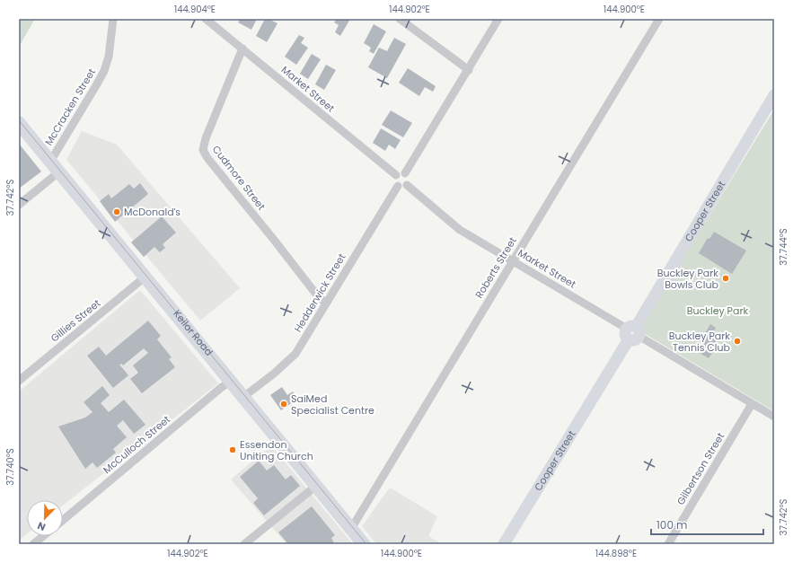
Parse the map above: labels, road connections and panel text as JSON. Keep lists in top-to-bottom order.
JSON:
{
  "streets": {
    "main road": ["Keilor Road"],
    "street": [
      "Market Street",
      "McCracken Street",
      "Cudmore Street",
      "Cooper Street",
      "Roberts Street",
      "Hedderwick Street",
      "Gillies Street",
      "McCulloch Street",
      "Gilbertson Street"
    ]
  },
  "crossings": [
    ["Market Street", "Cudmore Street"],
    ["Market Street", "Cooper Street"],
    ["Market Street", "Roberts Street"],
    ["Market Street", "Hedderwick Street"],
    ["Market Street", "Gilbertson Street"],
    ["McCracken Street", "Keilor Road"],
    ["Cudmore Street", "Hedderwick Street"],
    ["Roberts Street", "Keilor Road"],
    ["Hedderwick Street", "Keilor Road"],
    ["Gillies Street", "Keilor Road"],
    ["Keilor Road", "McCulloch Street"]
  ],
  "parks": ["Buckley Park"],
  "places": [
    "McDonald's",
    "Buckley Park Bowls Club",
    "Buckley Park Tennis Club",
    "SaiMed Specialist Centre",
    "Essendon Uniting Church"
  ],
  "scale_bar": "100 m",
  "north": "bottom left",
  "coordinates": [
    "144.904°E",
    "144.902°E",
    "144.900°E",
    "37.742°S",
    "37.744°S",
    "37.740°S",
    "144.898°E"
  ]
}
